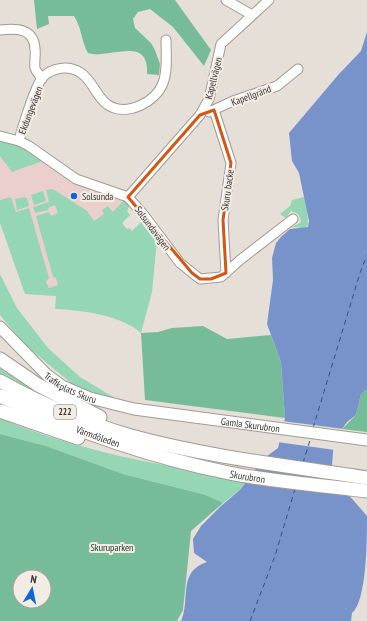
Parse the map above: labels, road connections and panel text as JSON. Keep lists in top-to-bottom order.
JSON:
{
  "streets": {
    "highway": ["222", "Värmdöleden", "Skurubron"],
    "main road": ["Trafikplats Skuru", "Gamla Skurubron"],
    "street": [
      "Kapellvägen",
      "Kapellgränd",
      "Ekdungevägen",
      "Skuru backe",
      "Solsundavägen"
    ]
  },
  "crossings": [
    ["Kapellvägen", "Kapellgränd"],
    ["Kapellvägen", "Solsundavägen"],
    ["Kapellgränd", "Skuru backe"],
    ["Ekdungevägen", "Solsundavägen"],
    ["Skuru backe", "Solsundavägen"],
    ["Trafikplats Skuru", "Gamla Skurubron"],
    ["Värmdöleden", "Skurubron"]
  ],
  "parks": ["Skuruparken"],
  "places": ["Solsunda"],
  "north": "top"
}
